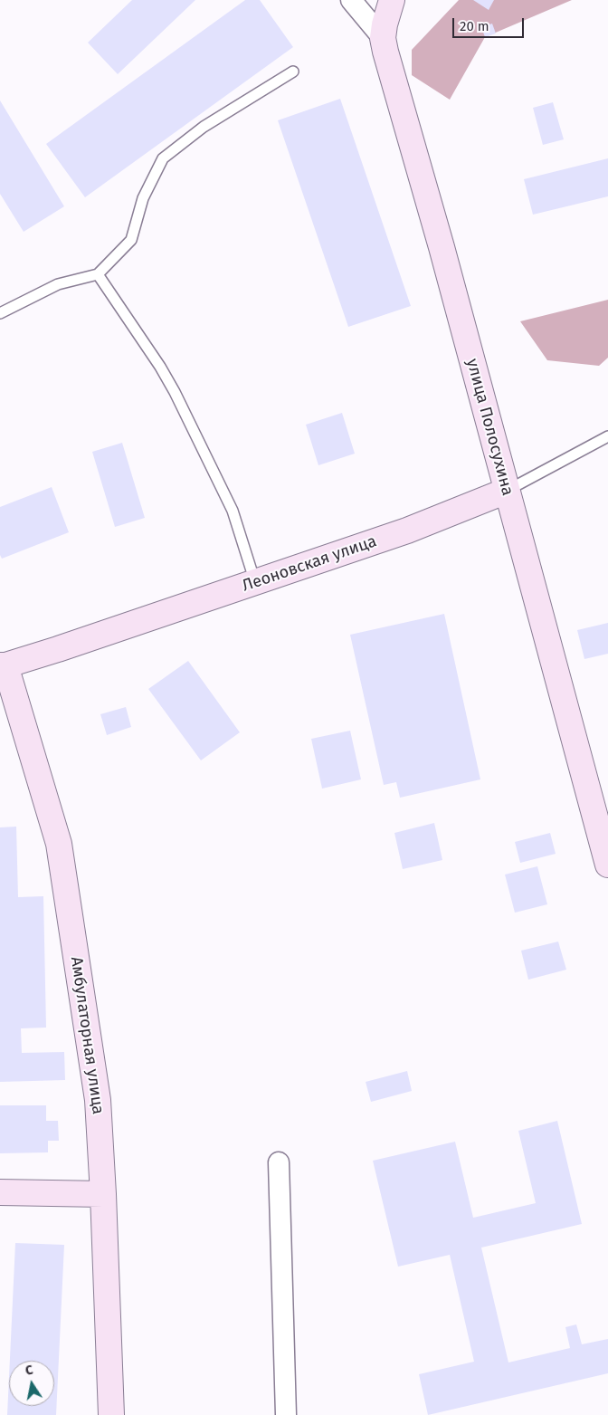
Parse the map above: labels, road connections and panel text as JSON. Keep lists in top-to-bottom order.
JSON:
{
  "streets": {
    "street": ["улица Полосухина", "Леоновская улица", "Амбулаторная улица"]
  },
  "crossings": [
    ["улица Полосухина", "Леоновская улица"],
    ["Леоновская улица", "Амбулаторная улица"]
  ],
  "scale_bar": "20 m",
  "north": "top"
}
